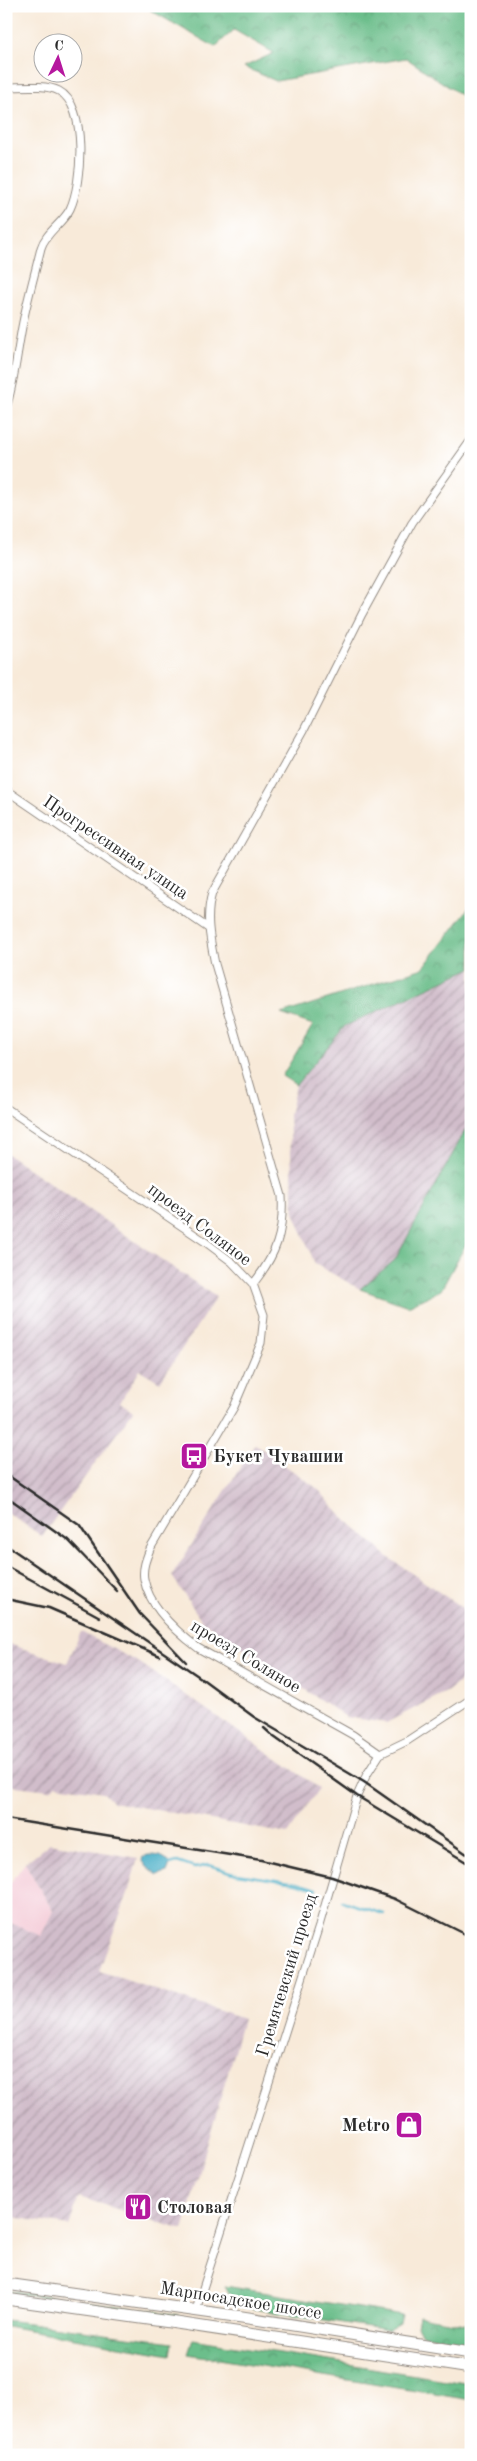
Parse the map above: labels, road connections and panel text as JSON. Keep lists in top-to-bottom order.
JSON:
{
  "streets": {
    "main road": ["Марпосадское шоссе"],
    "street": ["Прогрессивная улица", "проезд Соляное", "Гремячевский проезд"]
  },
  "crossings": [
    ["проезд Соляное", "Гремячевский проезд"],
    ["Гремячевский проезд", "Марпосадское шоссе"]
  ],
  "places": {
    "bus stop": ["Букет Чувашии"],
    "shop": ["Metro"],
    "restaurant": ["Столовая"]
  },
  "north": "top"
}
